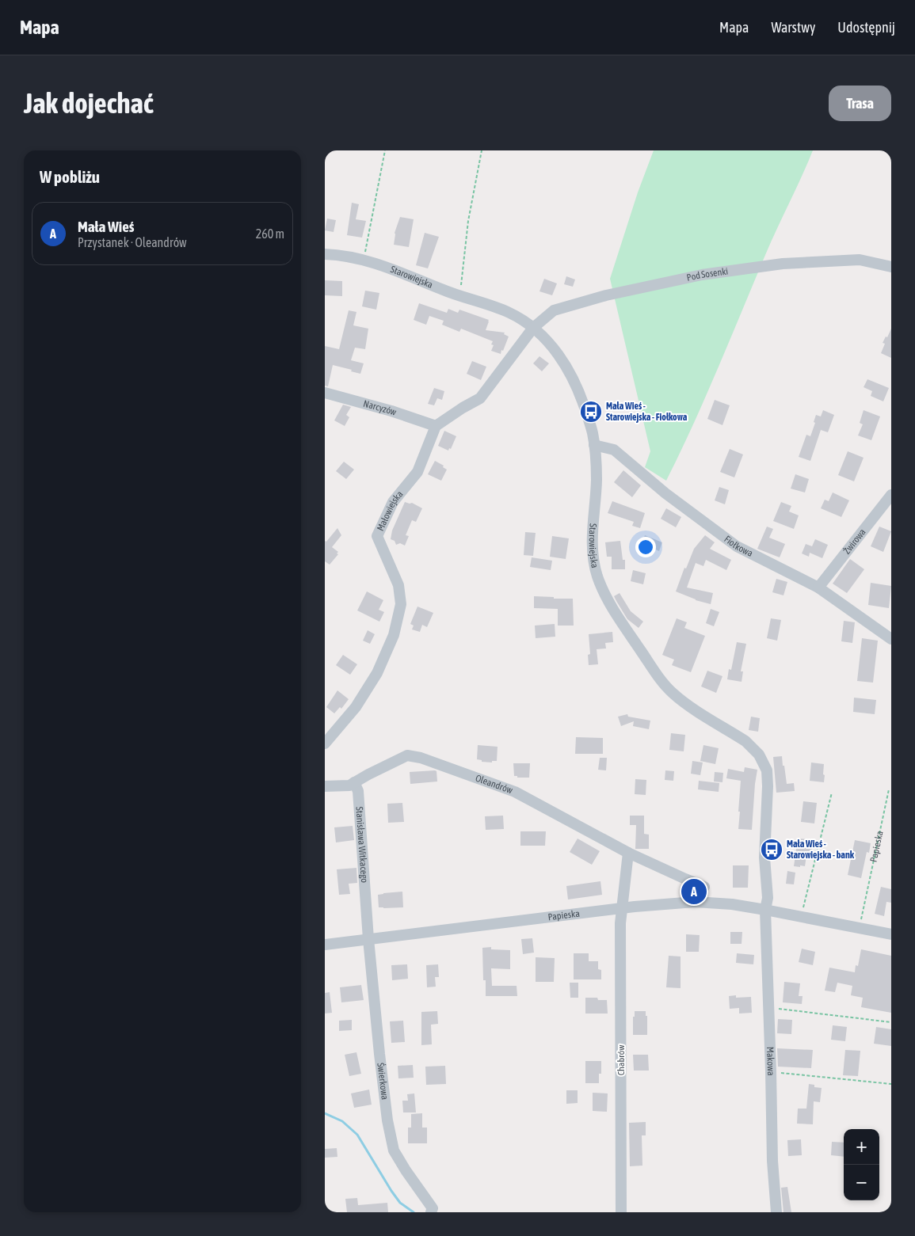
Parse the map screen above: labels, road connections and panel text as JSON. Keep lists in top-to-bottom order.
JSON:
{
  "streets": {
    "street": [
      "Pod Sosenki",
      "Starowiejska",
      "Narcyzów",
      "Małowiejska",
      "Żwirowa",
      "Fiołkowa",
      "Oleandrów",
      "Stanisława Witkacego",
      "Papieska",
      "Chabrów",
      "Makowa",
      "Świerkowa"
    ]
  },
  "crossings": [
    ["Pod Sosenki", "Starowiejska"],
    ["Starowiejska", "Fiołkowa"],
    ["Starowiejska", "Papieska"],
    ["Starowiejska", "Makowa"],
    ["Narcyzów", "Małowiejska"],
    ["Żwirowa", "Fiołkowa"],
    ["Oleandrów", "Stanisława Witkacego"],
    ["Stanisława Witkacego", "Papieska"],
    ["Stanisława Witkacego", "Świerkowa"],
    ["Papieska", "Chabrów"],
    ["Papieska", "Makowa"],
    ["Papieska", "Świerkowa"]
  ],
  "places": {
    "bus stop": ["Mała Wieś - Starowiejska - Fiołkowa", "Mała Wieś - Starowiejska - bank"]
  },
  "page": {
    "header": "Mapa",
    "nav": ["Mapa", "Warstwy", "Udostępnij"],
    "buttons": "Trasa",
    "title": "Jak dojechać",
    "heading": "W pobliżu",
    "list": [
      {
        "mark": "A",
        "name": "Mała Wieś",
        "note": "Przystanek · Oleandrów",
        "value": "260 m"
      }
    ],
    "pins": "A",
    "map_buttons": ["+", "−"]
  }
}
